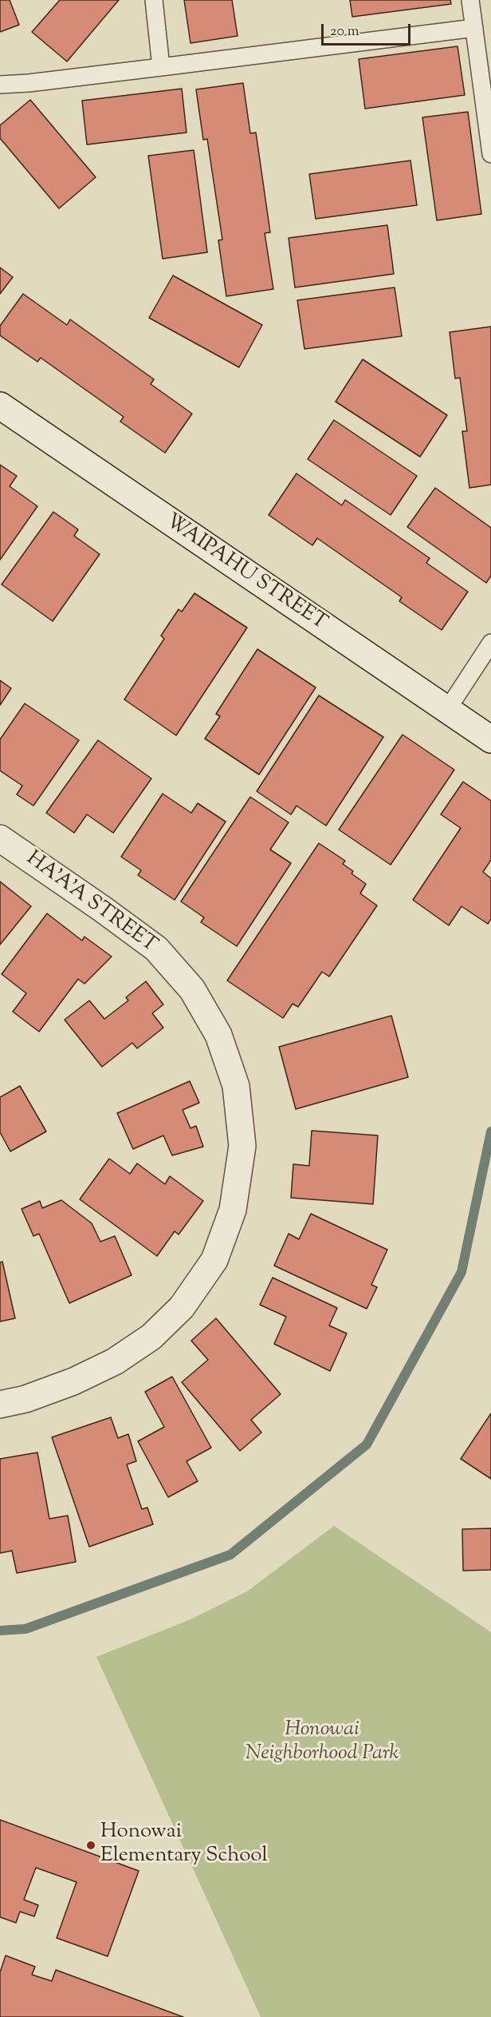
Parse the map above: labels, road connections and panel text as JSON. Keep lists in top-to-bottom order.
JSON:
{
  "streets": {
    "street": ["WAIPAHU STREET", "HA'A'A STREET"]
  },
  "parks": ["Honowai Neighborhood Park"],
  "places": ["Honowai Elementary School"],
  "scale_bar": "20 m"
}
